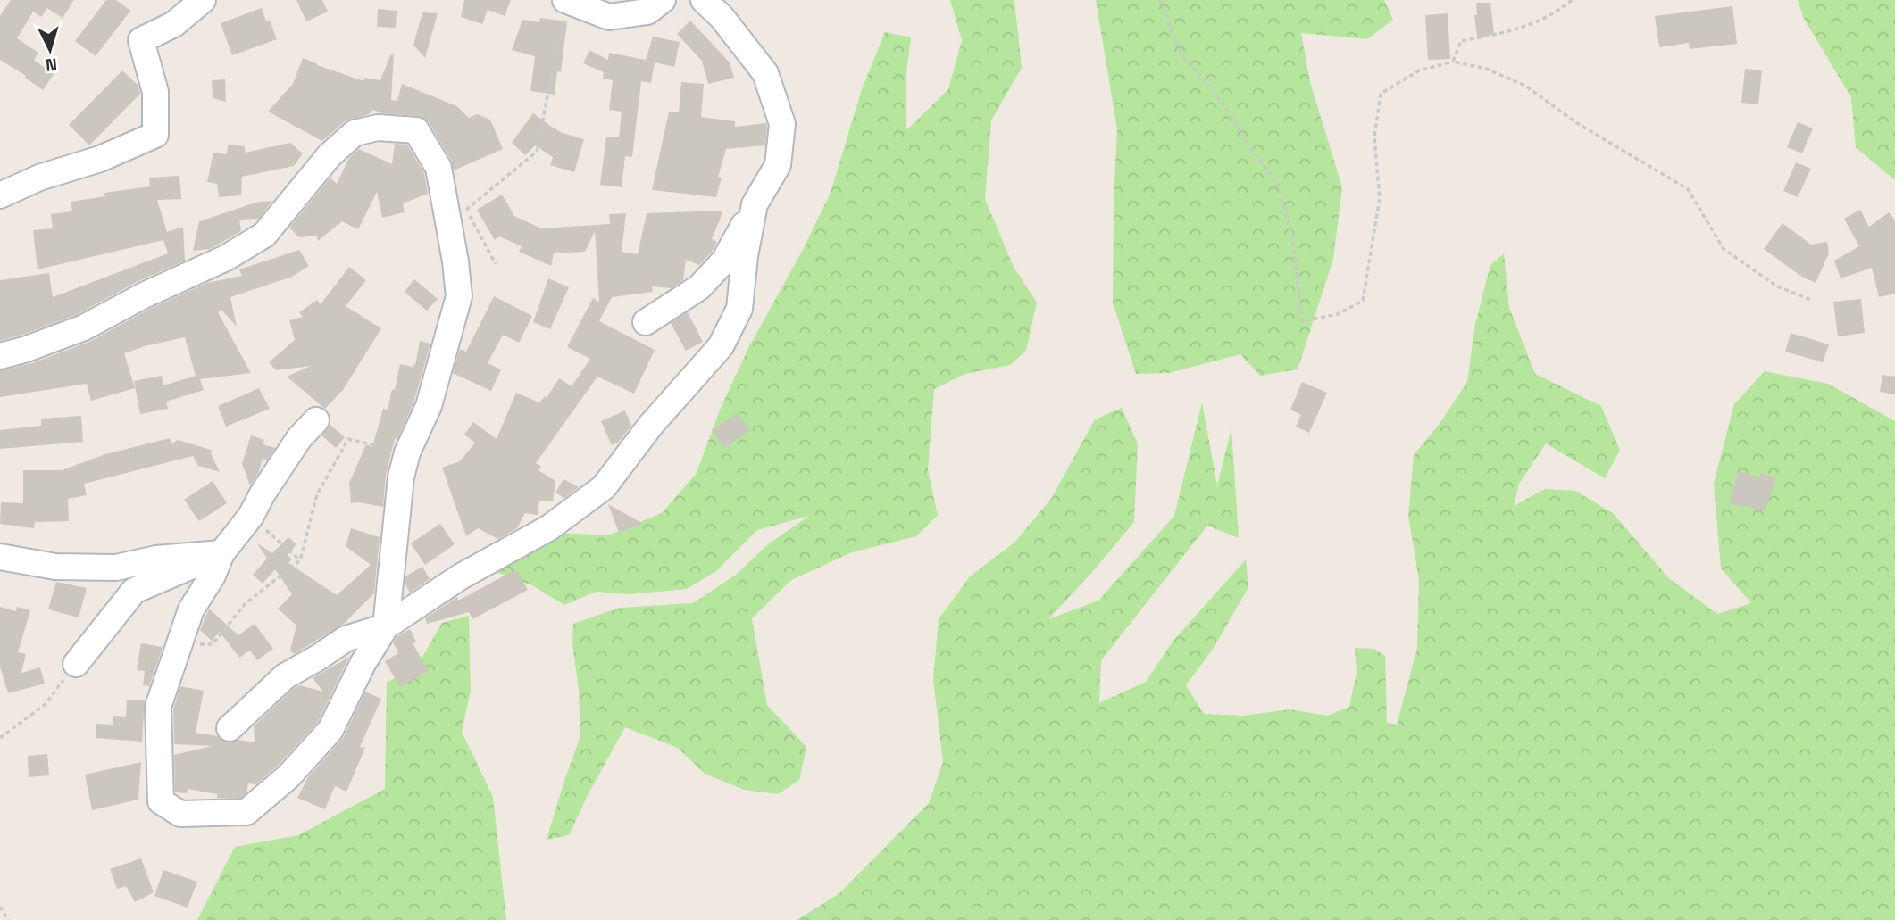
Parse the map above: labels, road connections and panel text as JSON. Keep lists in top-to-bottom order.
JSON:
{
  "north": "bottom"
}
